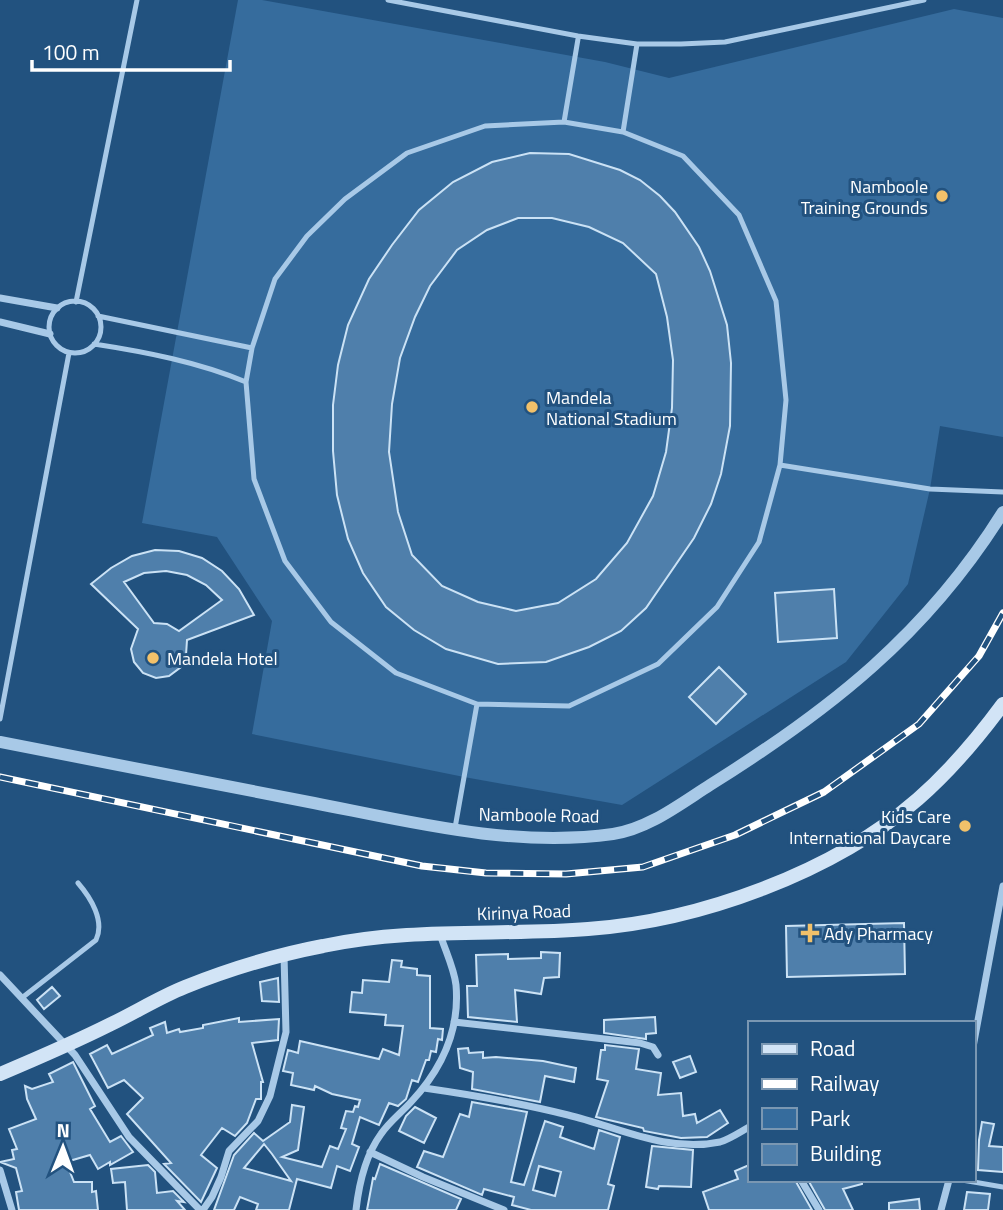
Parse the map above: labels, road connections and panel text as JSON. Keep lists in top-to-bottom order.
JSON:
{
  "streets": {
    "main road": ["Kirinya Road"],
    "street": ["Namboole Road"]
  },
  "places": {
    "other": [
      "Namboole Training Grounds",
      "Mandela National Stadium",
      "Mandela Hotel",
      "Kids Care International Daycare"
    ],
    "health": ["Ady Pharmacy"]
  },
  "legend": [
    "Road",
    "Railway",
    "Park",
    "Building"
  ],
  "scale_bar": "100 m",
  "north": "top"
}
